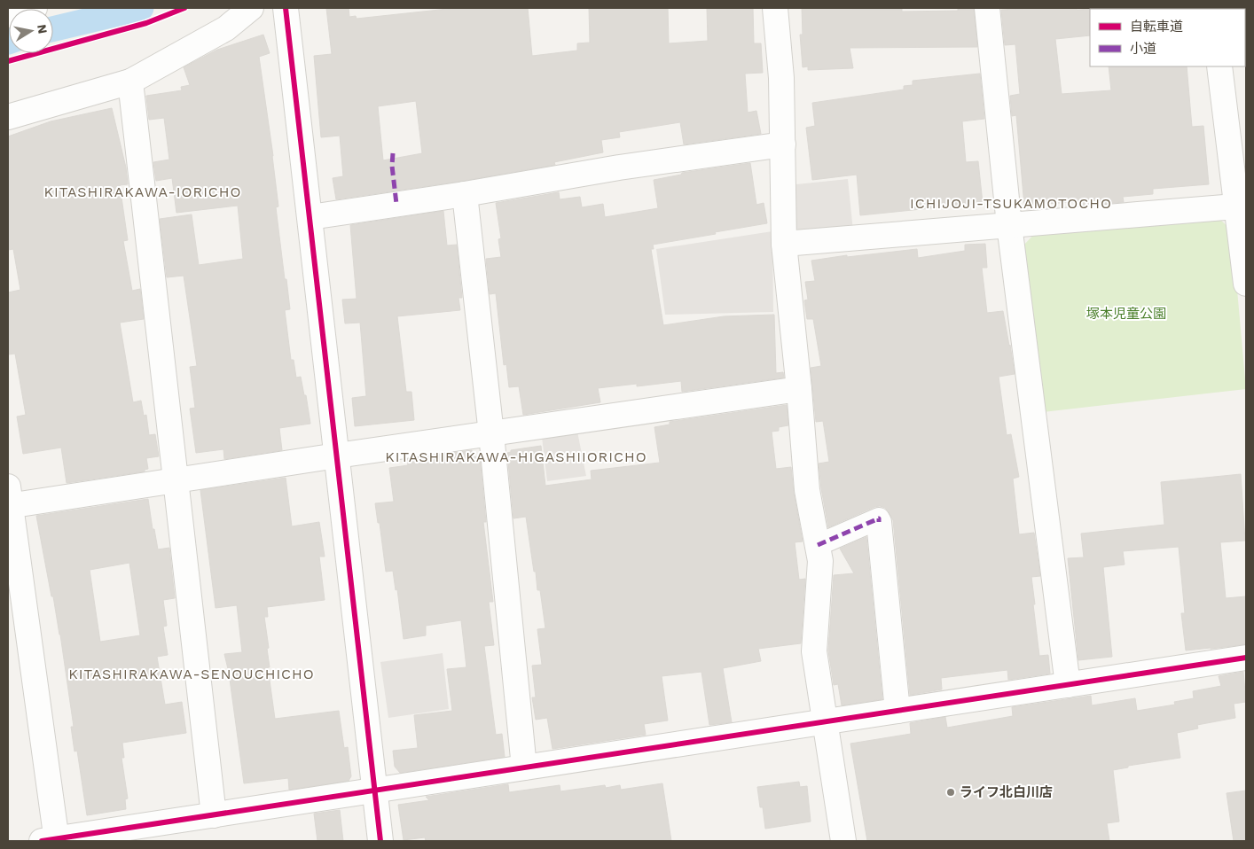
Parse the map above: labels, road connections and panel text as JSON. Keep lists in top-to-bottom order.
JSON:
{
  "districts": [
    "KITASHIRAKAWA-IORICHO",
    "ICHIJOJI-TSUKAMOTOCHO",
    "KITASHIRAKAWA-HIGASHIIORICHO",
    "KITASHIRAKAWA-SENOUCHICHO"
  ],
  "parks": ["塚本児童公園"],
  "places": ["ライフ北白川店"],
  "legend": ["自転車道", "小道"],
  "north": "right"
}
